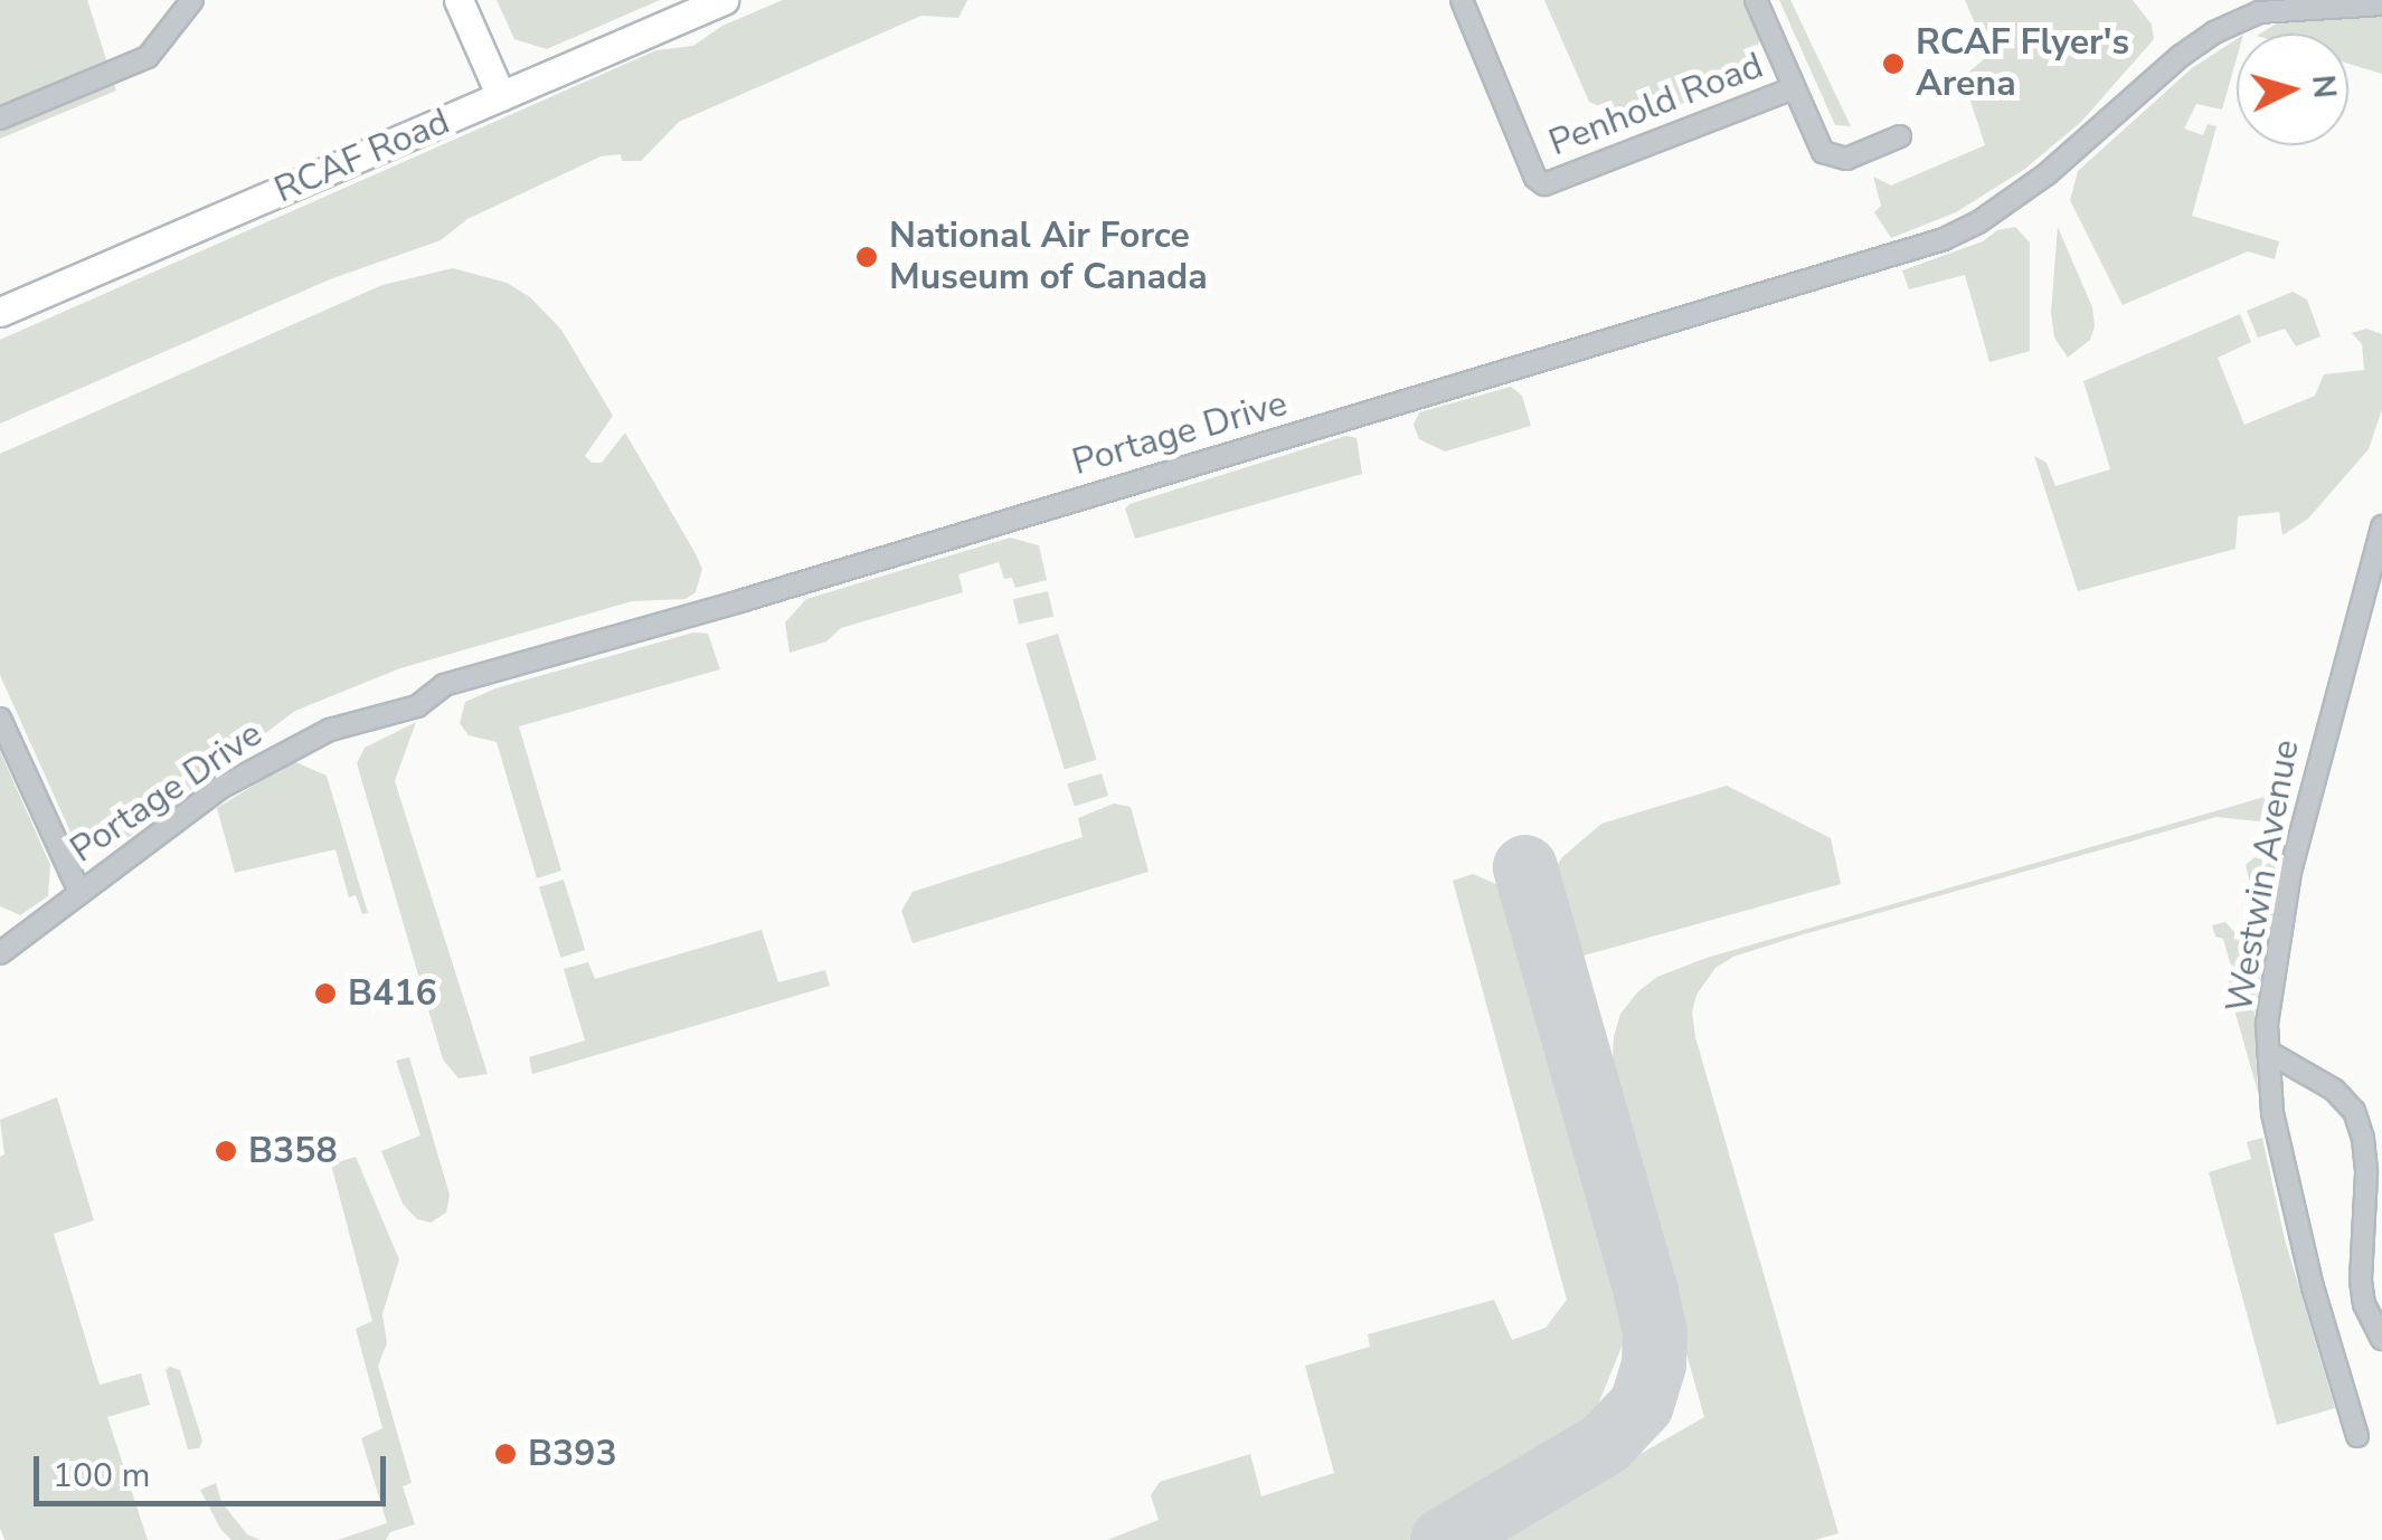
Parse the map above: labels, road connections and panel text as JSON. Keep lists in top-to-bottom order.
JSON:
{
  "streets": {
    "main road": ["RCAF Road"],
    "street": ["Penhold Road", "Portage Drive", "Westwin Avenue"]
  },
  "places": [
    "RCAF Flyer's Arena",
    "National Air Force Museum of Canada",
    "B416",
    "B358",
    "B393"
  ],
  "scale_bar": "100 m",
  "north": "right"
}
